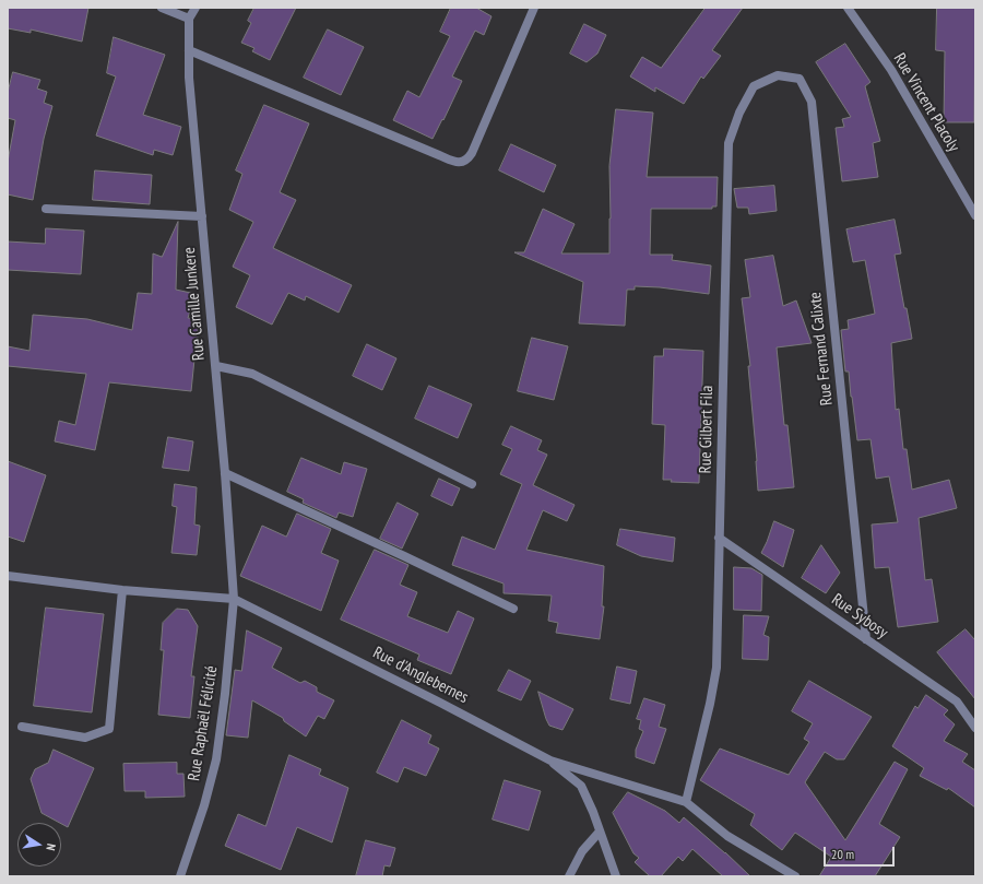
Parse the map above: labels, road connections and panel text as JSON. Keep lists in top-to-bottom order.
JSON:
{
  "streets": {
    "street": [
      "Rue Vincent Placoly",
      "Rue Camille Junkere",
      "Rue Fernand Calixte",
      "Rue Gilbert Fila",
      "Rue Sybosy",
      "Rue d'Anglebernes",
      "Rue Raphaël Félicité"
    ]
  },
  "crossings": [
    ["Rue Camille Junkere", "Rue d'Anglebernes"],
    ["Rue Camille Junkere", "Rue Raphaël Félicité"],
    ["Rue Fernand Calixte", "Rue Gilbert Fila"],
    ["Rue Fernand Calixte", "Rue Sybosy"],
    ["Rue Gilbert Fila", "Rue Sybosy"],
    ["Rue Gilbert Fila", "Rue d'Anglebernes"],
    ["Rue d'Anglebernes", "Rue Raphaël Félicité"]
  ],
  "scale_bar": "20 m",
  "north": "right"
}
